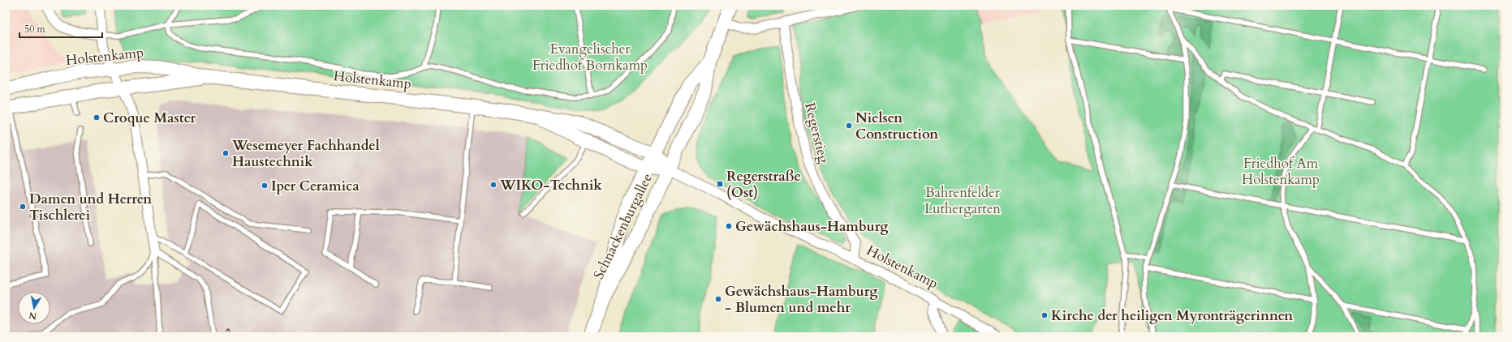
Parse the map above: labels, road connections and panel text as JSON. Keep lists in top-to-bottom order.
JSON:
{
  "streets": {
    "main road": ["Holstenkamp", "Schnackenburgallee"],
    "street": ["Regerstieg"]
  },
  "crossings": [
    ["Holstenkamp", "Regerstieg"],
    ["Holstenkamp", "Schnackenburgallee"]
  ],
  "parks": ["Evangelischer Friedhof Bornkamp", "Friedhof Am Holstenkamp", "Bahrenfelder Luthergarten"],
  "places": {
    "other": [
      "Croque Master",
      "Nielsen Construction",
      "Wesemeyer Fachhandel Haustechnik",
      "WIKO-Technik",
      "Iper Ceramica",
      "Damen und Herren Tischlerei",
      "Gewächshaus-Hamburg",
      "Gewächshaus-Hamburg - Blumen und mehr",
      "Kirche der heiligen Myronträgerinnen"
    ],
    "transit": ["Regerstraße (Ost)"]
  },
  "scale_bar": "50 m",
  "north": "bottom"
}
